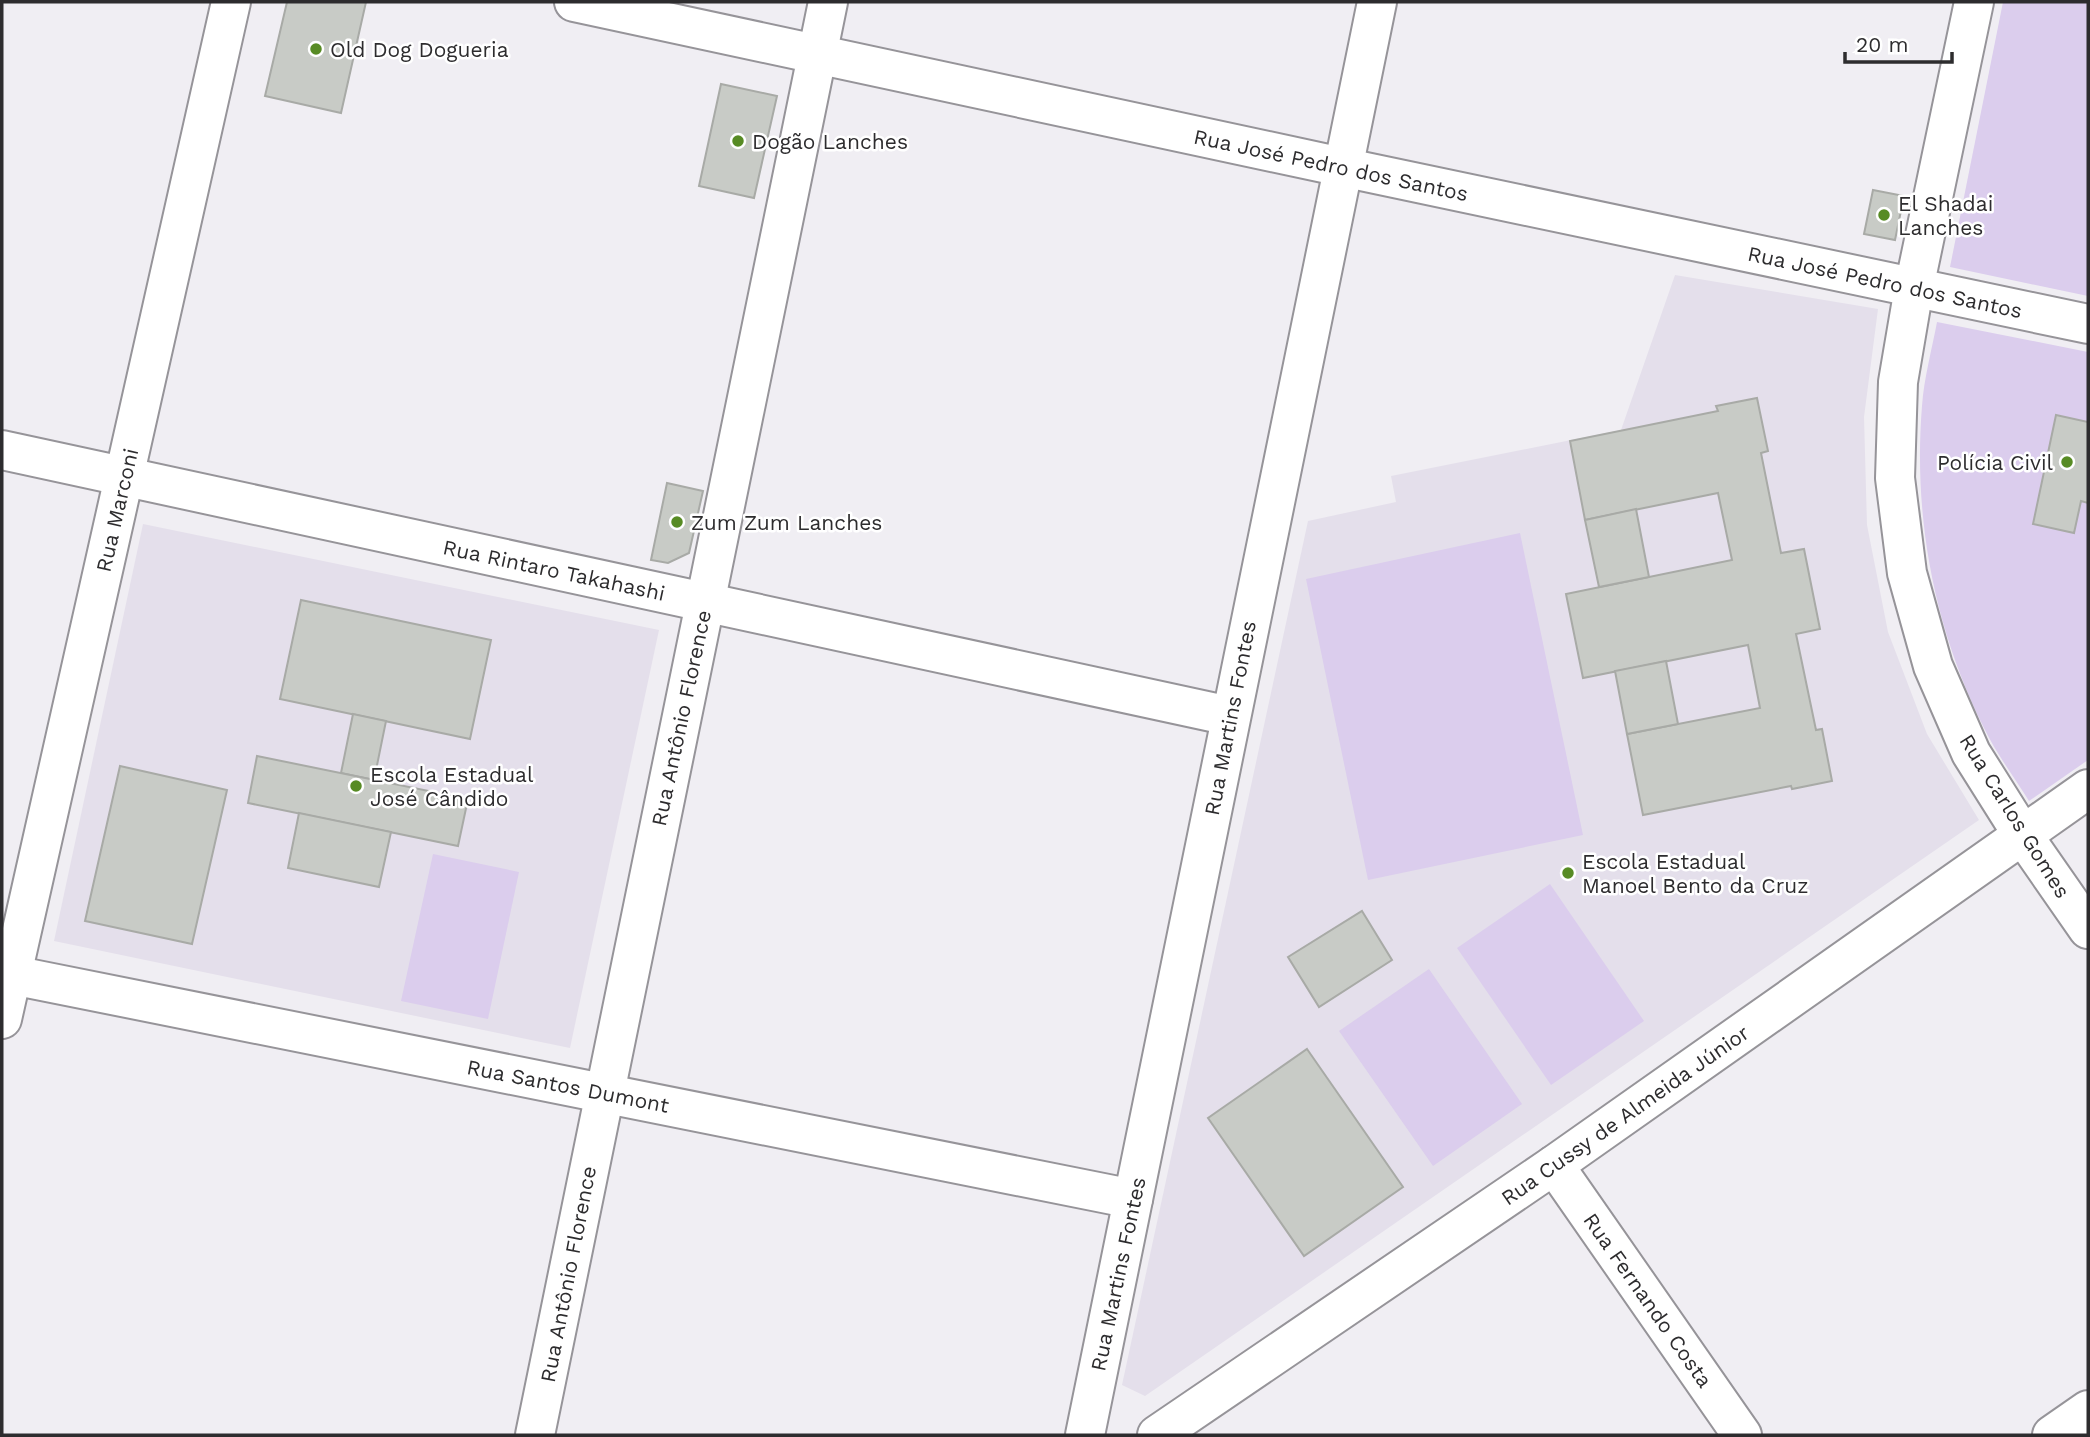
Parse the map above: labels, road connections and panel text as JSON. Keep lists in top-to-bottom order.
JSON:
{
  "streets": {
    "street": [
      "Rua José Pedro dos Santos",
      "Rua Marconi",
      "Rua Rintaro Takahashi",
      "Rua Antônio Florence",
      "Rua Martins Fontes",
      "Rua Carlos Gomes",
      "Rua Santos Dumont",
      "Rua Cussy de Almeida Júnior",
      "Rua Fernando Costa"
    ]
  },
  "crossings": [
    ["Rua José Pedro dos Santos", "Rua Antônio Florence"],
    ["Rua José Pedro dos Santos", "Rua Martins Fontes"],
    ["Rua José Pedro dos Santos", "Rua Carlos Gomes"],
    ["Rua Marconi", "Rua Rintaro Takahashi"],
    ["Rua Marconi", "Rua Santos Dumont"],
    ["Rua Rintaro Takahashi", "Rua Antônio Florence"],
    ["Rua Rintaro Takahashi", "Rua Martins Fontes"],
    ["Rua Antônio Florence", "Rua Santos Dumont"],
    ["Rua Martins Fontes", "Rua Santos Dumont"],
    ["Rua Carlos Gomes", "Rua Cussy de Almeida Júnior"],
    ["Rua Cussy de Almeida Júnior", "Rua Fernando Costa"]
  ],
  "places": [
    "Old Dog Dogueria",
    "Dogão Lanches",
    "El Shadai Lanches",
    "Polícia Civil",
    "Zum Zum Lanches",
    "Escola Estadual José Cândido",
    "Escola Estadual Manoel Bento da Cruz"
  ],
  "scale_bar": "20 m"
}
